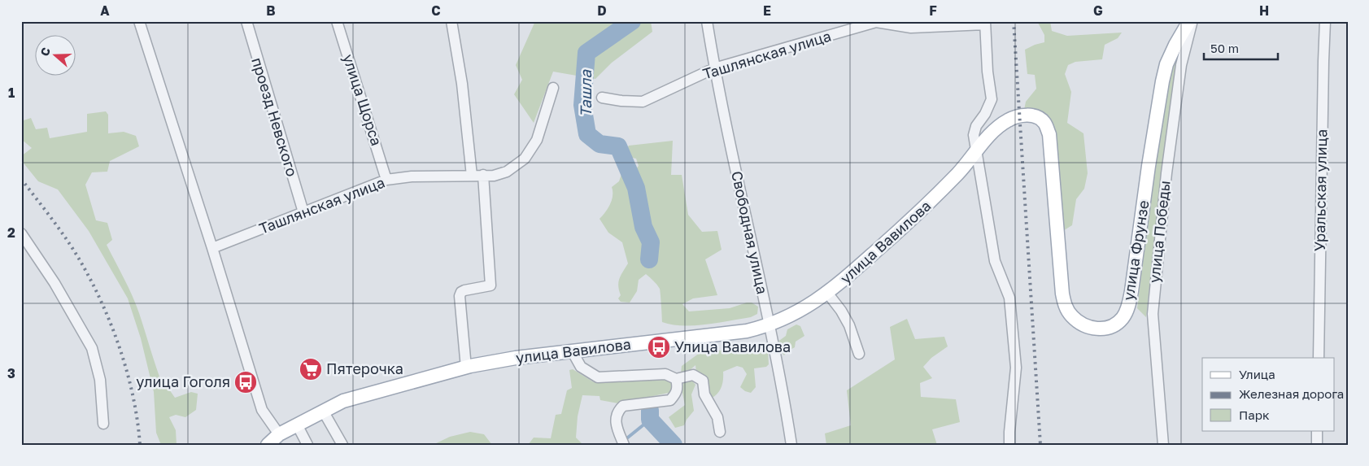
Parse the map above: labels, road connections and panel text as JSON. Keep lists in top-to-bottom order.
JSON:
{
  "streets": {
    "main road": ["улица Вавилова", "улица Фрунзе"],
    "street": [
      "Ташлянская улица",
      "улица Щорса",
      "проезд Невского",
      "Уральская улица",
      "улица Победы",
      "Свободная улица"
    ]
  },
  "crossings": [
    ["Ташлянская улица", "улица Щорса"],
    ["Ташлянская улица", "проезд Невского"],
    ["Ташлянская улица", "Свободная улица"],
    ["улица Победы", "улица Фрунзе"],
    ["Свободная улица", "улица Вавилова"],
    ["улица Вавилова", "улица Фрунзе"]
  ],
  "water": ["Ташла"],
  "places": {
    "bus stop": ["Улица Вавилова", "улица Гоголя"],
    "supermarket": ["Пятерочка"]
  },
  "legend": ["Улица", "Железная дорога", "Парк"],
  "scale_bar": "50 m",
  "north": "left",
  "grid": {
    "columns": [
      "A",
      "B",
      "C",
      "D",
      "E",
      "F",
      "G",
      "H"
    ],
    "rows": ["1", "2", "3"]
  }
}
